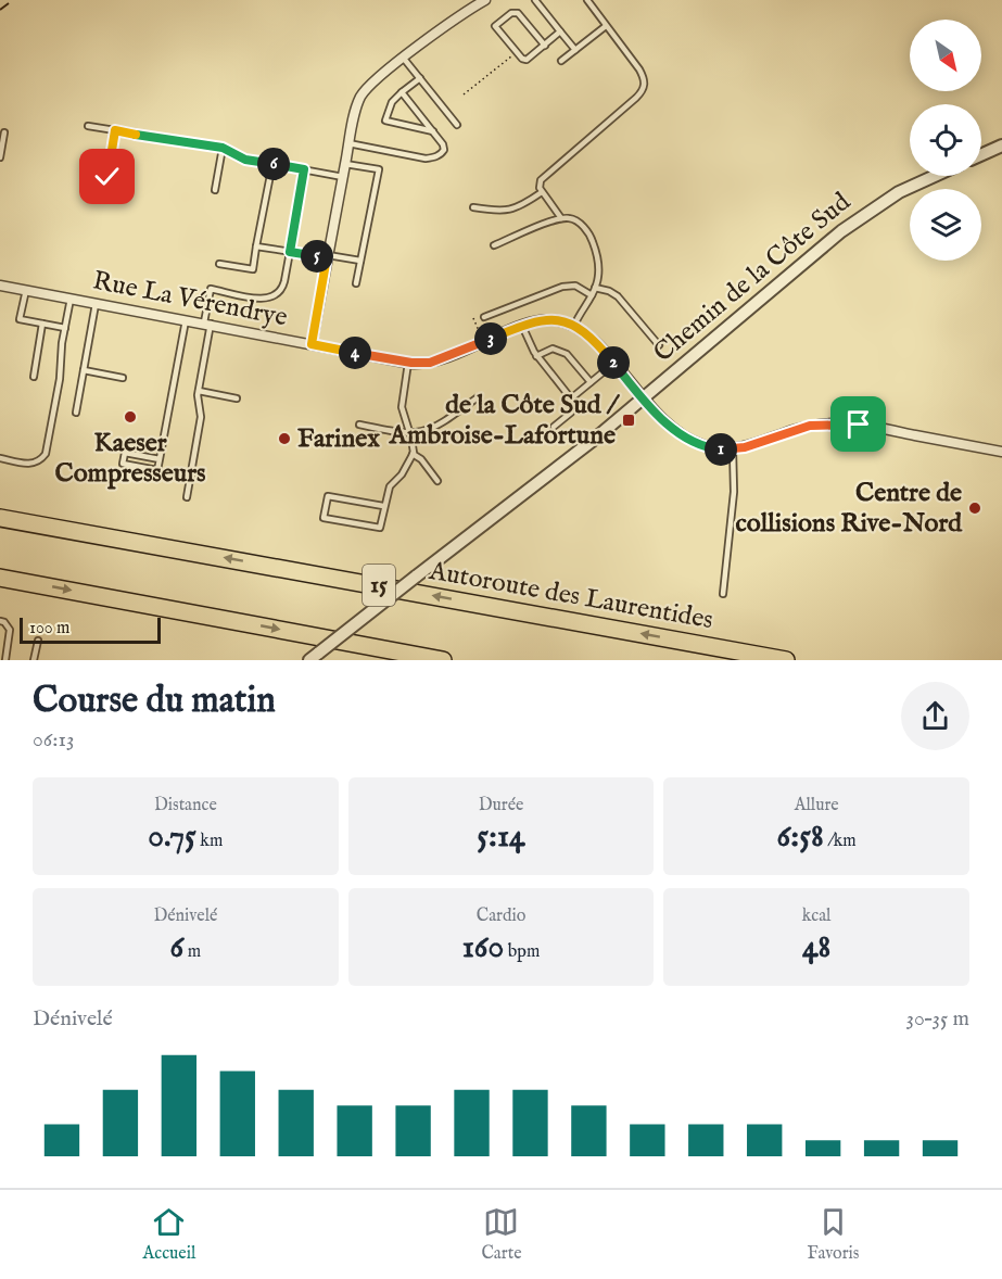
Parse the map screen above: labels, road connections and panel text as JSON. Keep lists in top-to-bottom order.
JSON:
{
  "streets": {
    "highway": ["15", "Autoroute des Laurentides"],
    "street": ["Chemin de la Côte Sud", "Rue La Vérendrye"]
  },
  "places": {
    "other": ["Kaeser Compresseurs", "Farinex", "Centre de collisions Rive-Nord"],
    "transit": ["de la Côte Sud / Ambroise-Lafortune"]
  },
  "scale_bar": "100 m",
  "north": "bottom right",
  "page": {
    "pins": [
      "6",
      "5",
      "3",
      "4",
      "2",
      "1"
    ],
    "scale": "100 m",
    "heading": ["Course du matin", "06:13"],
    "stats": [
      ["Distance", "0.75 km"],
      ["Durée", "5:14"],
      ["Allure", "6:58 /km"],
      ["Dénivelé", "6 m"],
      ["Cardio", "160 bpm"],
      ["kcal", "48"]
    ],
    "chart": ["Dénivelé", "30–35 m"],
    "tabs": ["Accueil", "Carte", "Favoris"]
  }
}
